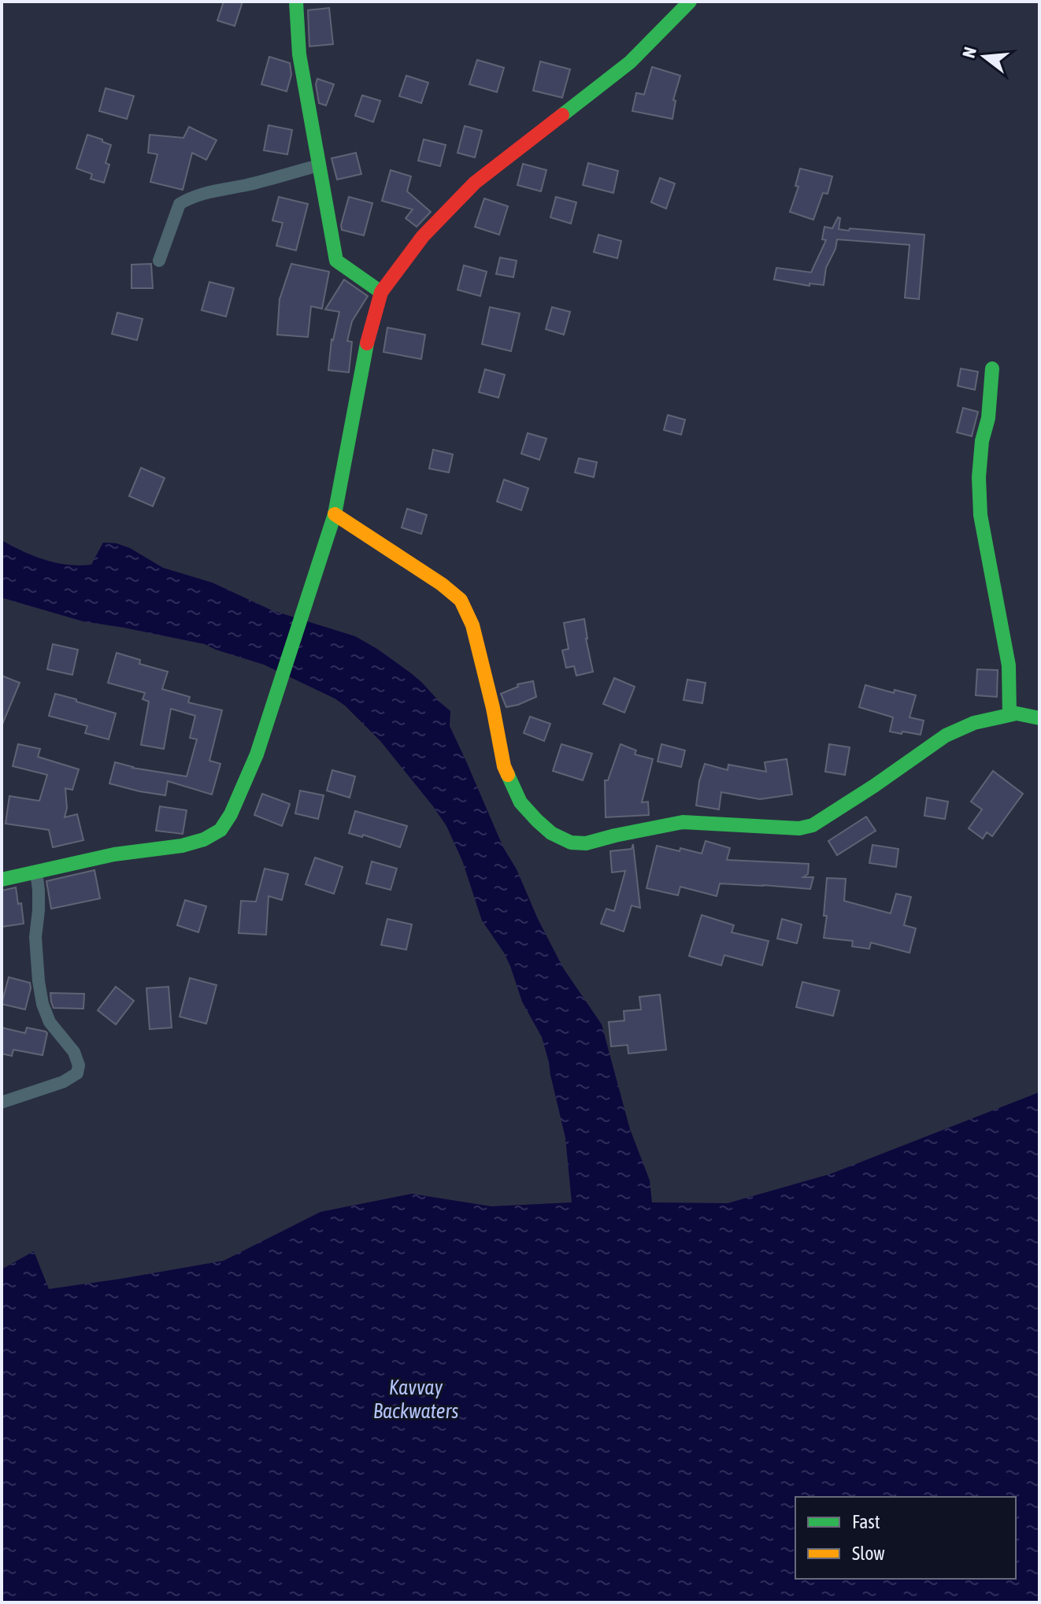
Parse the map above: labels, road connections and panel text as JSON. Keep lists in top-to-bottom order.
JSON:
{
  "water": ["Kavvay Backwaters"],
  "legend": ["Fast", "Slow"],
  "north": "left"
}
